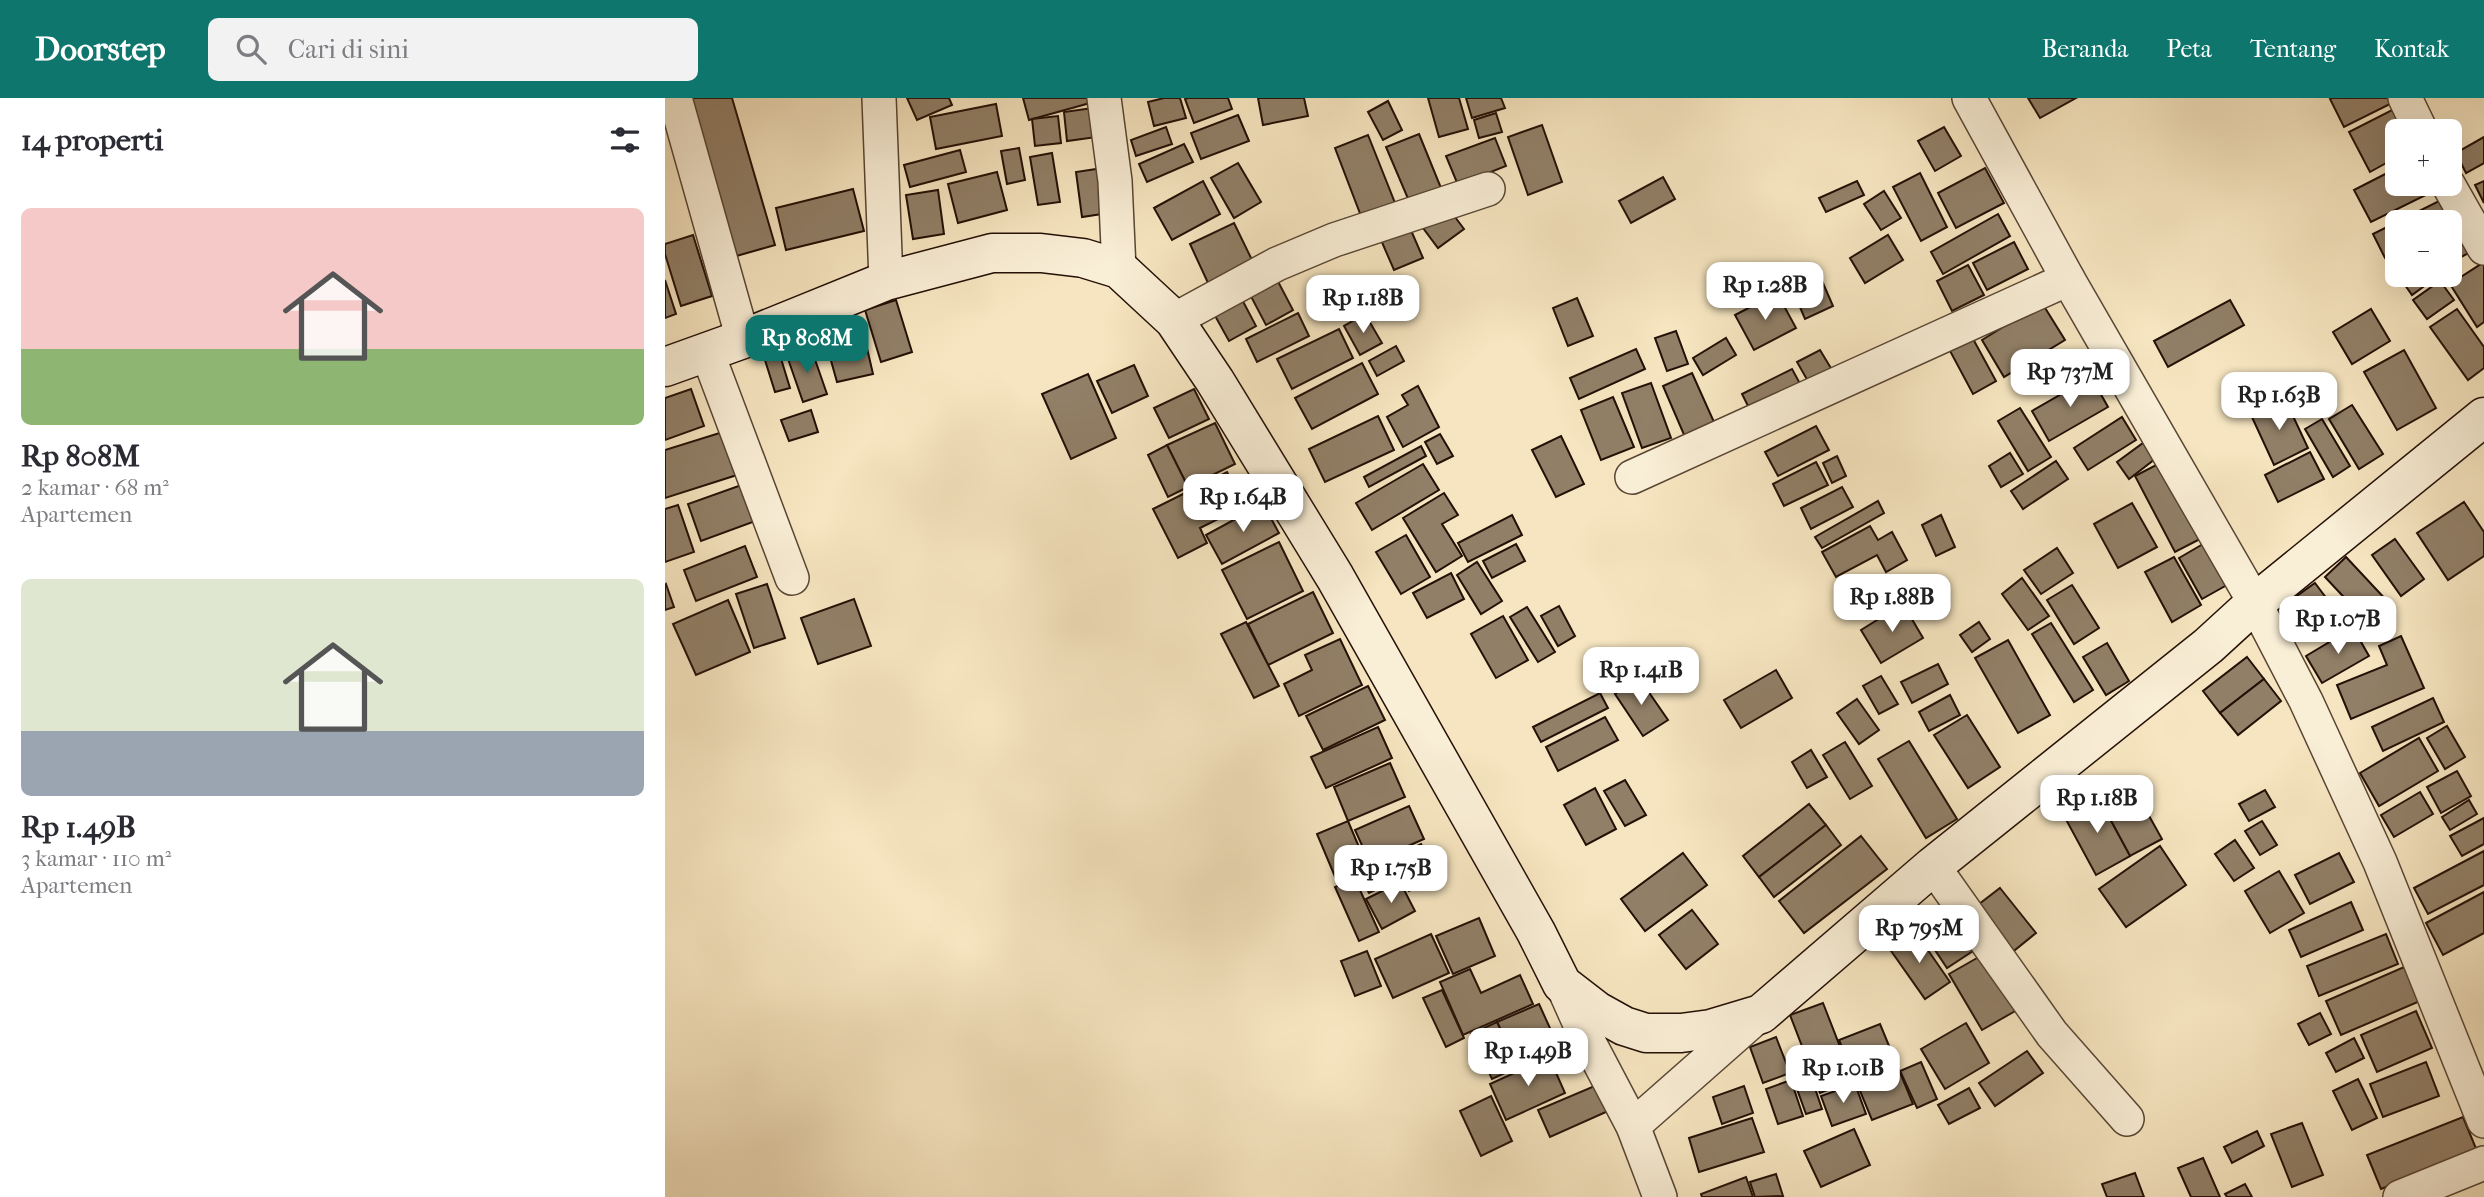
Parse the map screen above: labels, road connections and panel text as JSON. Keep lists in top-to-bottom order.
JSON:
{
  "page": {
    "header": "Doorstep",
    "search": "Cari di sini",
    "nav": [
      "Beranda",
      "Peta",
      "Tentang",
      "Kontak"
    ],
    "heading": "14 properti",
    "map_buttons": ["+", "−"],
    "list": [
      {
        "name": "Rp 808M",
        "note": "2 kamar · 68 m² · Apartemen"
      },
      {
        "name": "Rp 1.49B",
        "note": "3 kamar · 110 m² · Apartemen"
      }
    ],
    "price": [
      "Rp 1.28B",
      "Rp 1.18B",
      "Rp 808M",
      "Rp 737M",
      "Rp 1.63B",
      "Rp 1.64B",
      "Rp 1.88B",
      "Rp 1.07B",
      "Rp 1.41B",
      "Rp 1.18B",
      "Rp 1.75B",
      "Rp 795M",
      "Rp 1.49B",
      "Rp 1.01B"
    ]
  }
}
